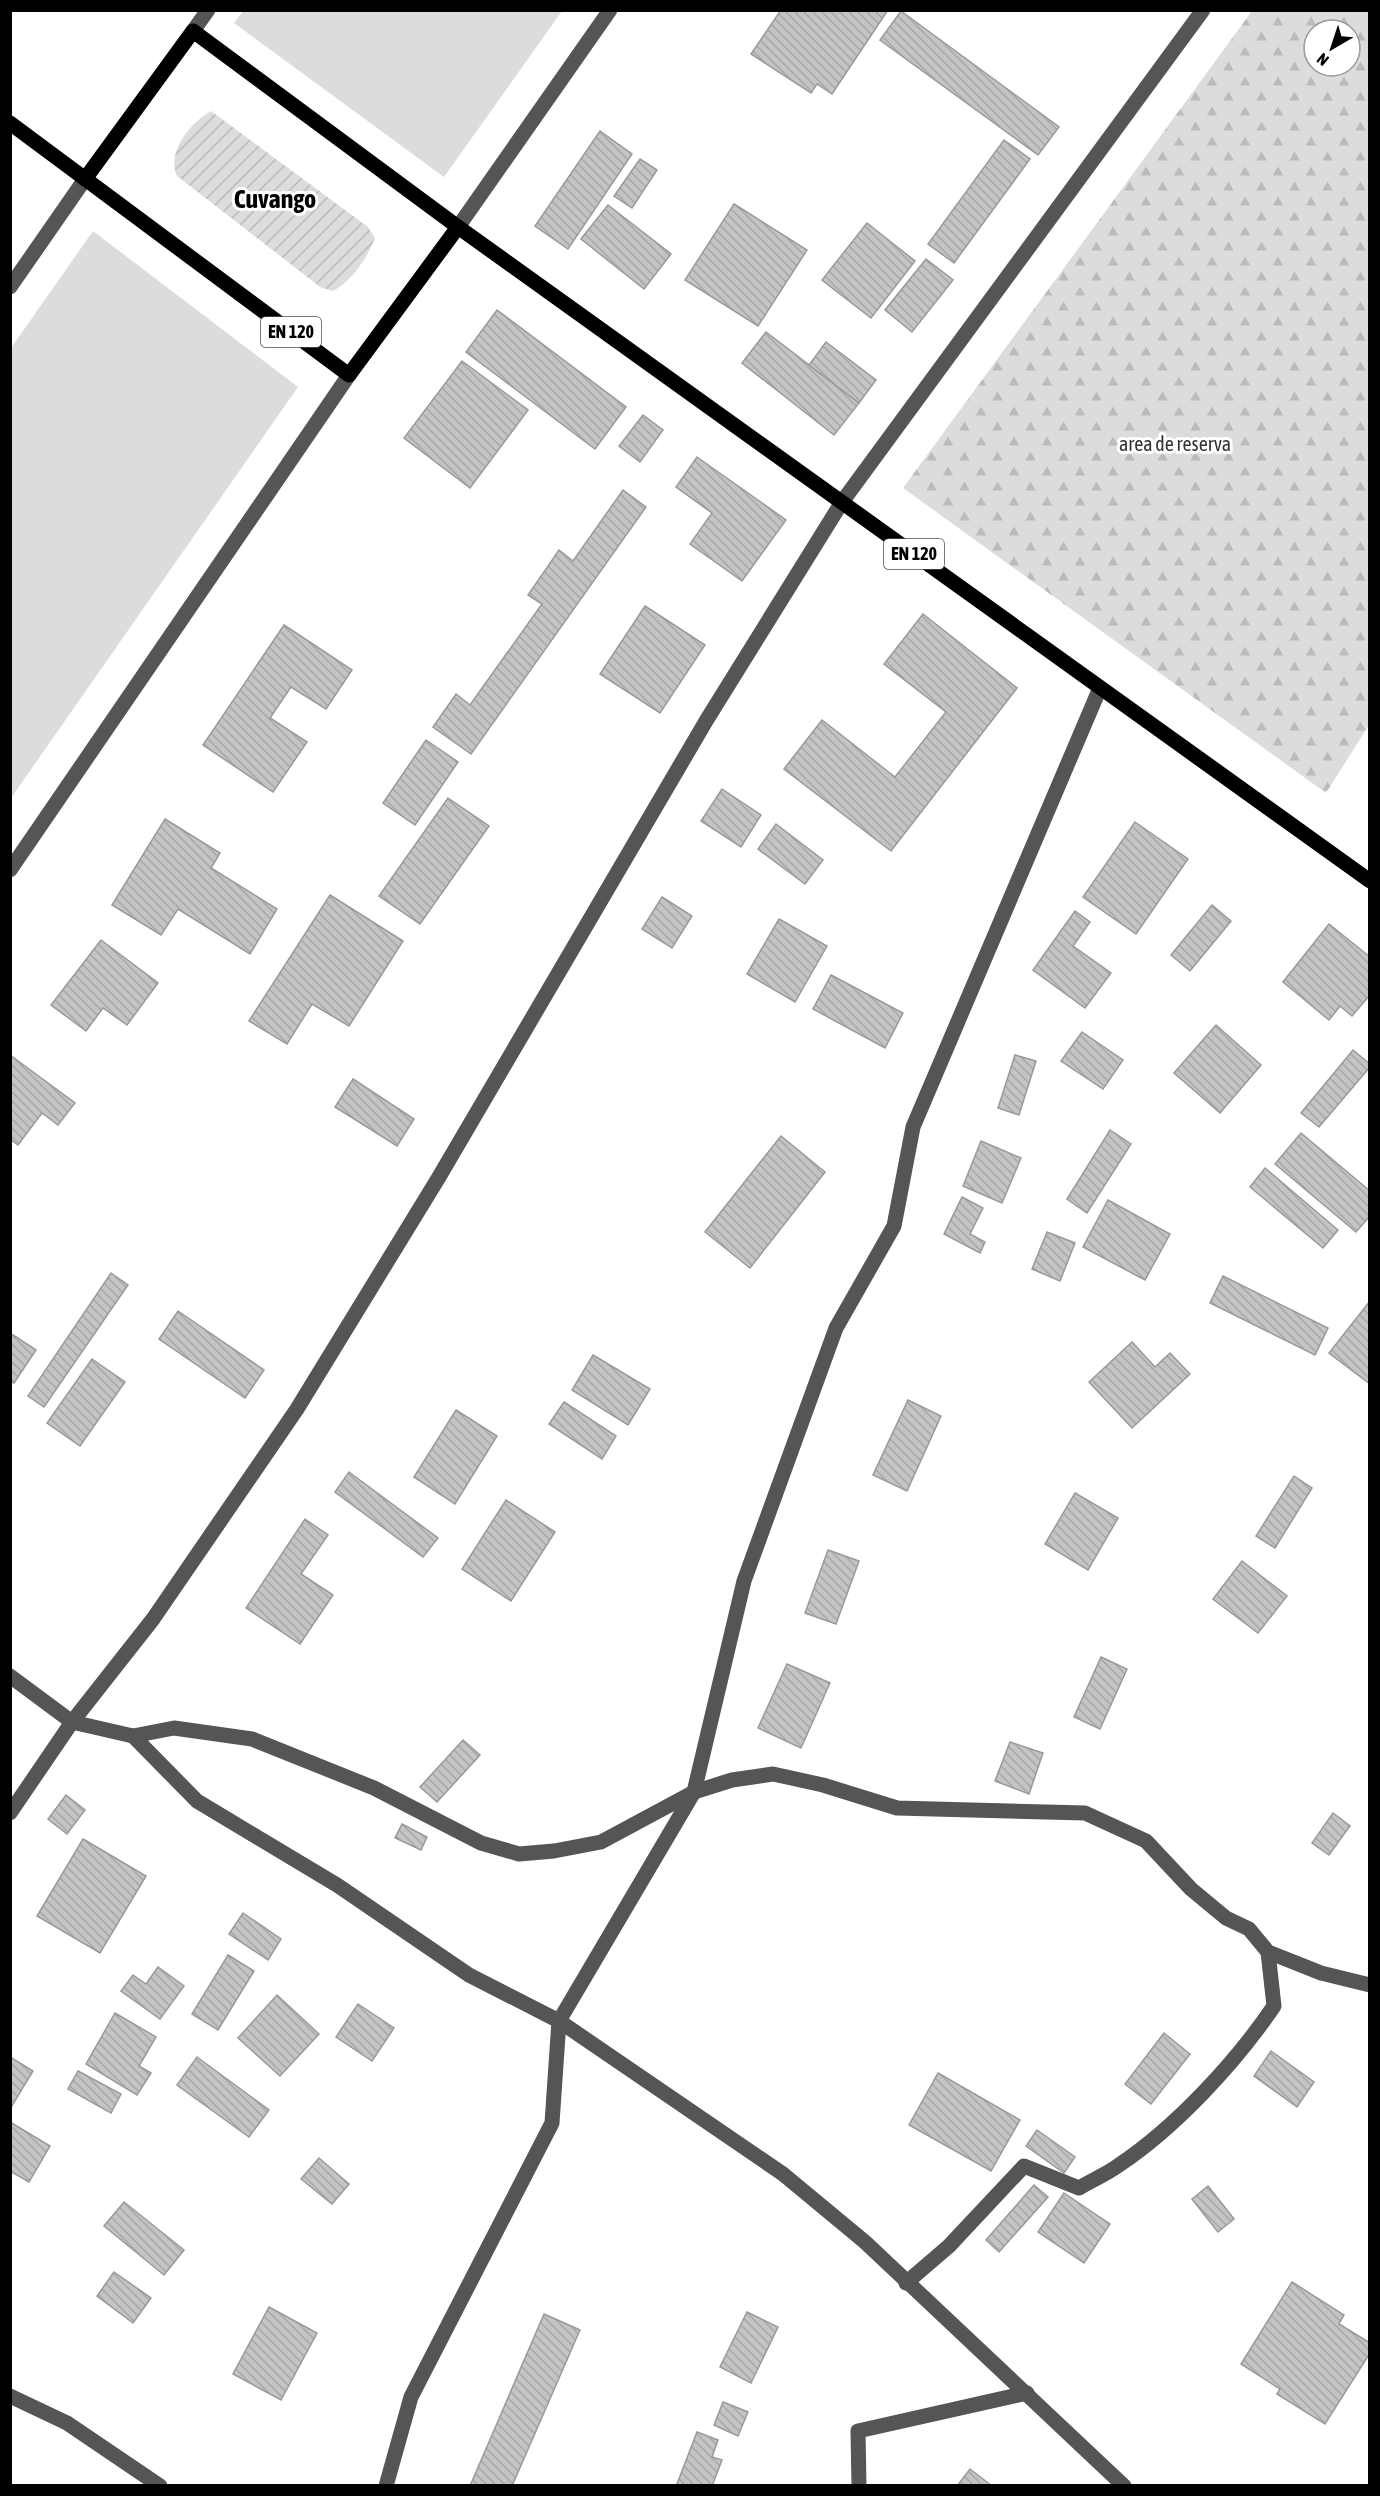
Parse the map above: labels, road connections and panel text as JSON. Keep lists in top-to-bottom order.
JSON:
{
  "streets": {
    "main road": ["EN 120"]
  },
  "districts": ["Cuvango"],
  "parks": ["area de reserva"],
  "north": "bottom left"
}
